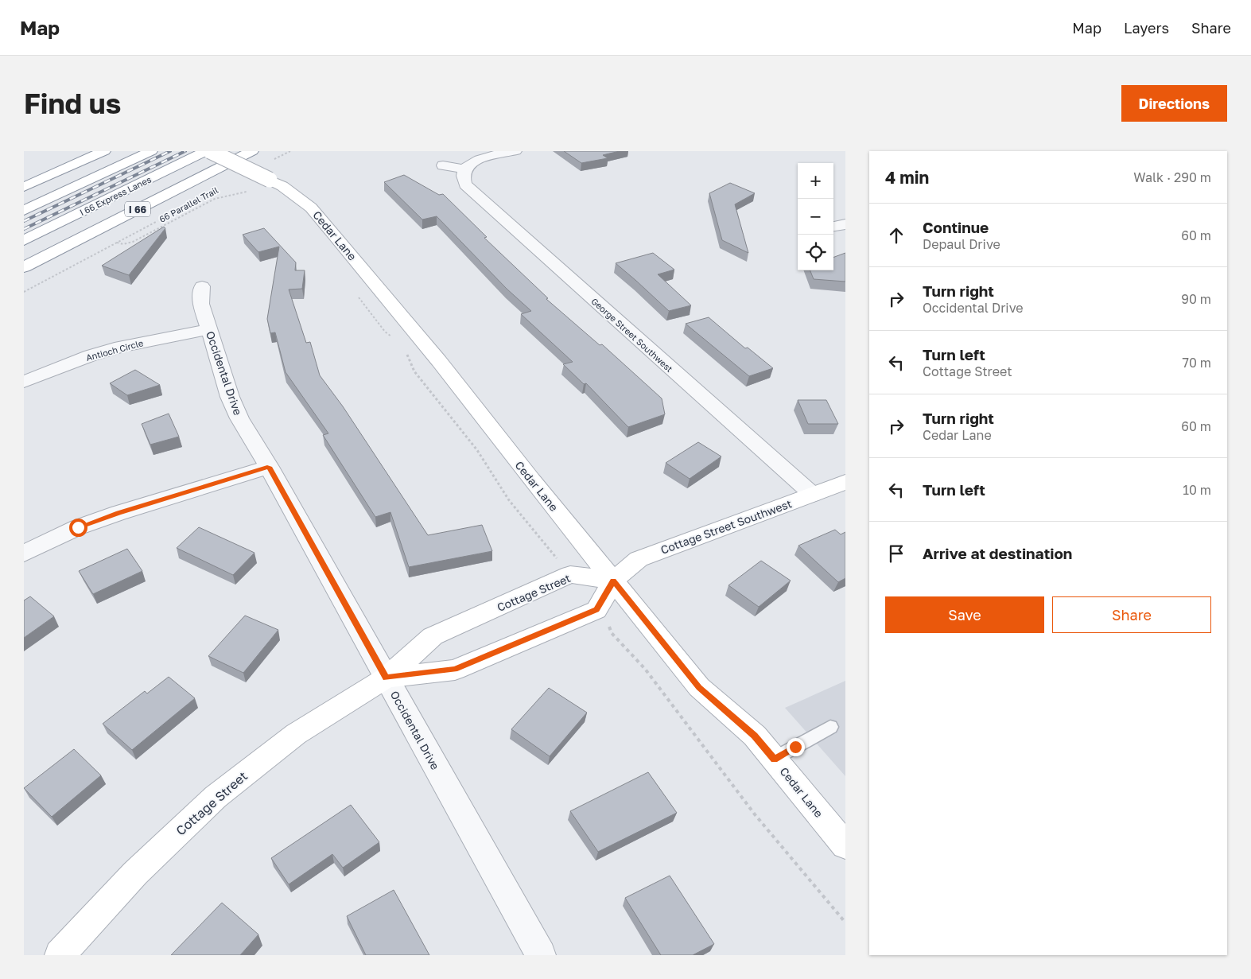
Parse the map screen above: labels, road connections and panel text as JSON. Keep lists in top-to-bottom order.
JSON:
{
  "streets": {
    "main road": [
      "I 66 Express Lanes",
      "I 66",
      "Cedar Lane",
      "Cottage Street Southwest",
      "Cottage Street"
    ],
    "street": ["George Street Southwest", "Antioch Circle", "Occidental Drive"],
    "path": ["66 Parallel Trail"]
  },
  "crossings": [
    ["Cedar Lane", "Cottage Street Southwest"],
    ["Cedar Lane", "Cottage Street"],
    ["George Street Southwest", "Cottage Street Southwest"],
    ["Antioch Circle", "Occidental Drive"],
    ["Occidental Drive", "Cottage Street"],
    ["Cottage Street Southwest", "Cottage Street"]
  ],
  "page": {
    "header": "Map",
    "nav": ["Map", "Layers", "Share"],
    "buttons": [
      "Directions",
      ["Save", "Share"]
    ],
    "title": "Find us",
    "heading": ["4 min", "Walk · 290 m"],
    "map_buttons": ["+", "−"],
    "list": [
      ["Continue", "Depaul Drive", "60 m"],
      ["Turn right", "Occidental Drive", "90 m"],
      ["Turn left", "Cottage Street", "70 m"],
      ["Turn right", "Cedar Lane", "60 m"],
      ["Turn left", "10 m"],
      "Arrive at destination"
    ]
  }
}
